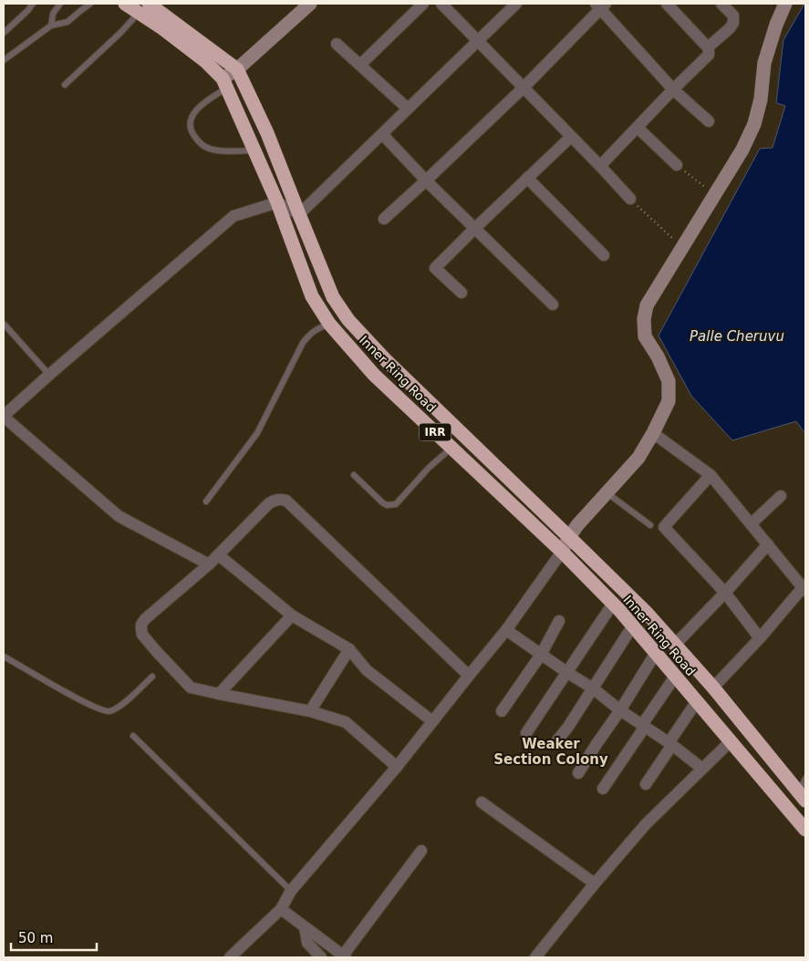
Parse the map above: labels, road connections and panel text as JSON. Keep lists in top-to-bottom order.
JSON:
{
  "streets": {
    "highway": ["Inner Ring Road", "IRR"]
  },
  "districts": ["Weaker Section Colony"],
  "water": ["Palle Cheruvu"],
  "scale_bar": "50 m"
}
